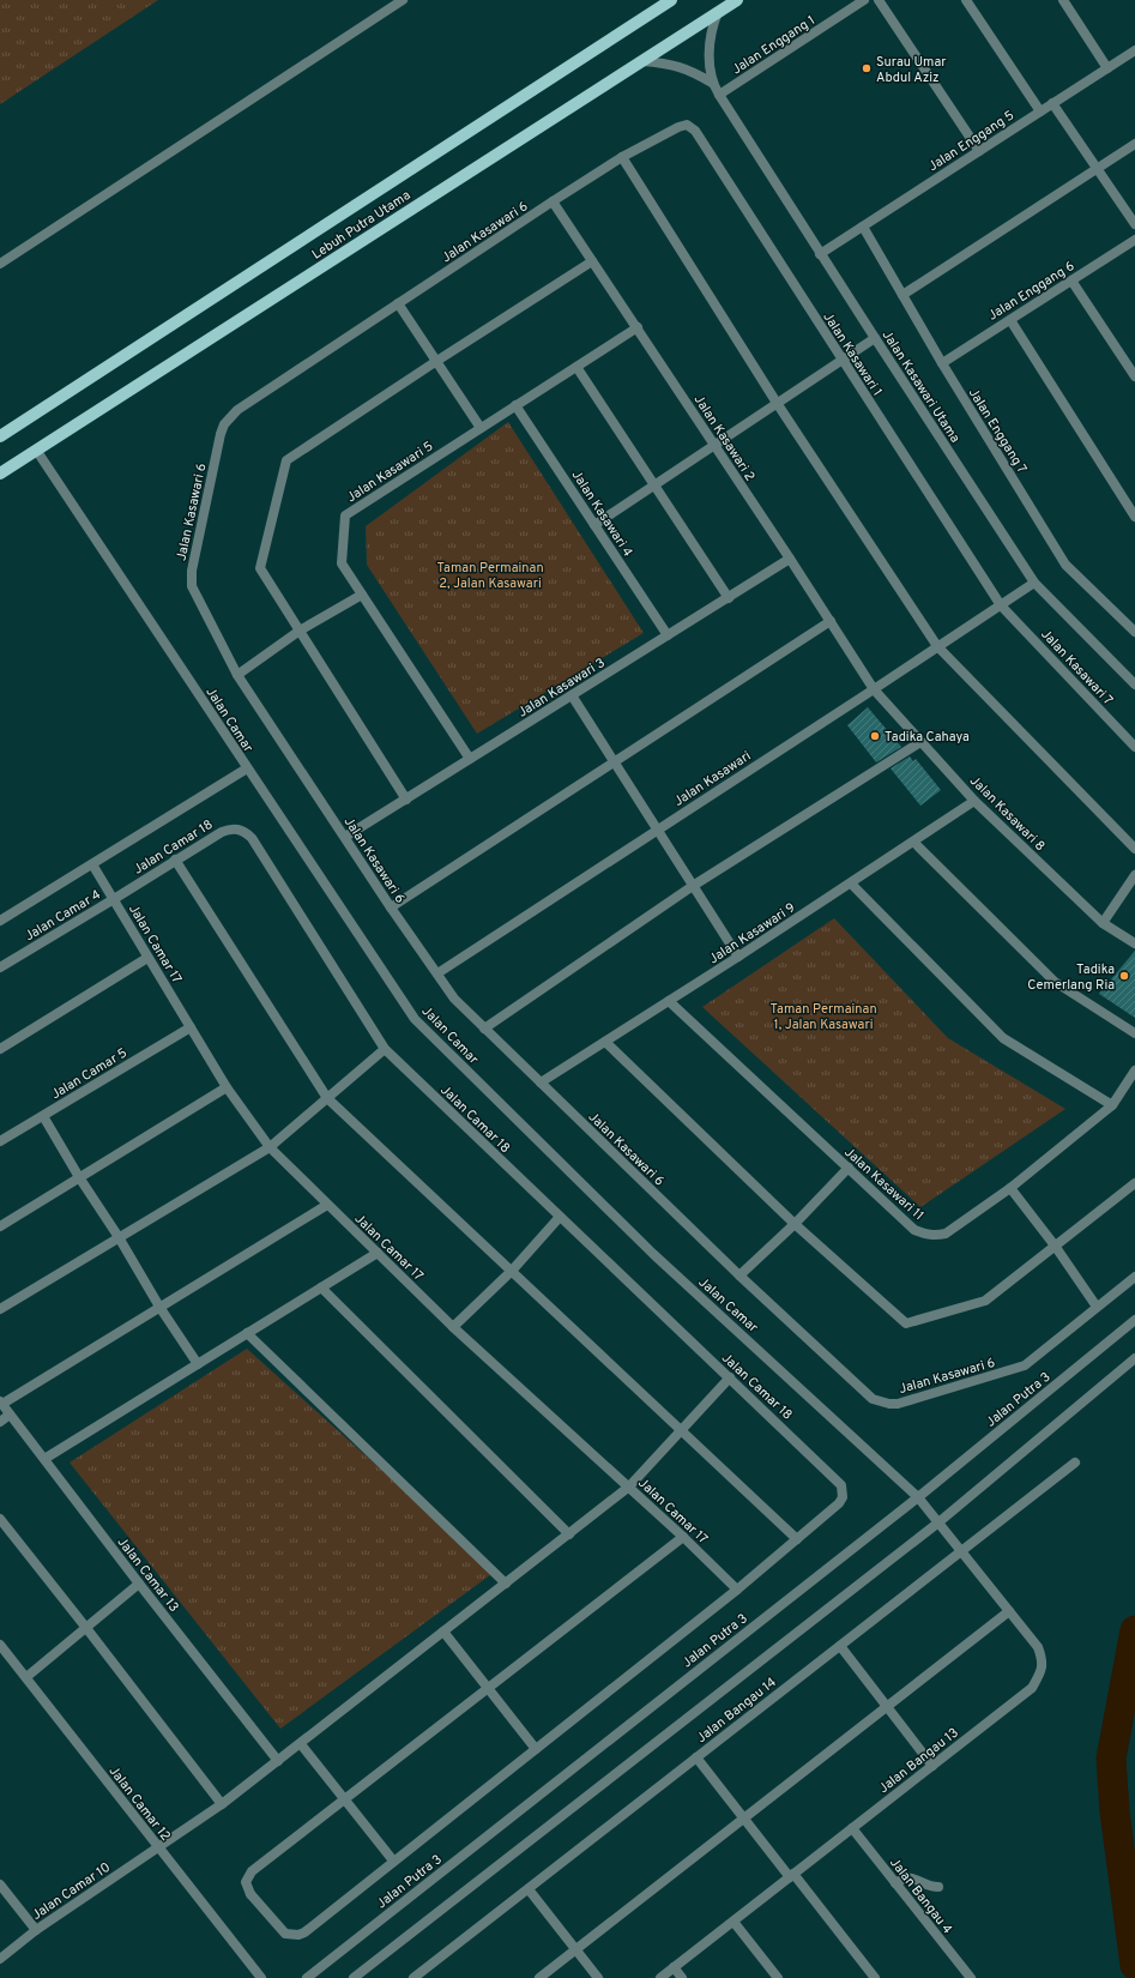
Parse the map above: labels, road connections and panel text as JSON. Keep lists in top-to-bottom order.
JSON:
{
  "streets": {
    "main road": ["Lebuh Putra Utama"],
    "street": [
      "Jalan Enggang 1",
      "Jalan Enggang 5",
      "Jalan Kasawari 6",
      "Jalan Enggang 6",
      "Jalan Kasawari 1",
      "Jalan Kasawari Utama",
      "Jalan Enggang 7",
      "Jalan Kasawari 2",
      "Jalan Kasawari 5",
      "Jalan Kasawari 4",
      "Jalan Kasawari 7",
      "Jalan Kasawari 3",
      "Jalan Camar",
      "Jalan Kasawari",
      "Jalan Kasawari 8",
      "Jalan Camar 18",
      "Jalan Camar 4",
      "Jalan Kasawari 9",
      "Jalan Camar 17",
      "Jalan Camar 5",
      "Jalan Kasawari 11",
      "Jalan Putra 3",
      "Jalan Camar 13",
      "Jalan Bangau 14",
      "Jalan Bangau 13",
      "Jalan Camar 12",
      "Jalan Camar 10",
      "Jalan Bangau 4"
    ]
  },
  "crossings": [
    ["Jalan Enggang 1", "Jalan Kasawari Utama"],
    ["Jalan Enggang 5", "Jalan Kasawari Utama"],
    ["Jalan Enggang 5", "Jalan Enggang 7"],
    ["Lebuh Putra Utama", "Jalan Camar"],
    ["Jalan Kasawari 6", "Jalan Kasawari 1"],
    ["Jalan Kasawari 6", "Jalan Kasawari 2"],
    ["Jalan Kasawari 6", "Jalan Kasawari 3"],
    ["Jalan Kasawari 6", "Jalan Kasawari"],
    ["Jalan Kasawari 6", "Jalan Kasawari 9"],
    ["Jalan Enggang 6", "Jalan Enggang 7"],
    ["Jalan Kasawari 1", "Jalan Kasawari 7"],
    ["Jalan Kasawari 1", "Jalan Kasawari"],
    ["Jalan Kasawari Utama", "Jalan Kasawari"],
    ["Jalan Kasawari 2", "Jalan Kasawari 5"],
    ["Jalan Kasawari 2", "Jalan Kasawari 3"],
    ["Jalan Kasawari 2", "Jalan Kasawari"],
    ["Jalan Kasawari 2", "Jalan Kasawari 8"],
    ["Jalan Kasawari 5", "Jalan Kasawari 4"],
    ["Jalan Kasawari 5", "Jalan Kasawari 3"],
    ["Jalan Kasawari 4", "Jalan Kasawari 3"],
    ["Jalan Kasawari 7", "Jalan Kasawari"],
    ["Jalan Camar", "Jalan Putra 3"],
    ["Jalan Camar", "Jalan Bangau 13"],
    ["Jalan Kasawari", "Jalan Kasawari 8"],
    ["Jalan Kasawari 8", "Jalan Kasawari 9"],
    ["Jalan Camar 18", "Jalan Camar 4"],
    ["Jalan Camar 18", "Jalan Camar 17"],
    ["Jalan Camar 18", "Jalan Camar 10"],
    ["Jalan Camar 4", "Jalan Camar 17"],
    ["Jalan Kasawari 9", "Jalan Kasawari 11"],
    ["Jalan Camar 17", "Jalan Camar 5"],
    ["Jalan Camar 17", "Jalan Camar 10"],
    ["Jalan Camar 13", "Jalan Camar 10"],
    ["Jalan Bangau 14", "Jalan Bangau 13"],
    ["Jalan Bangau 13", "Jalan Bangau 4"],
    ["Jalan Camar 12", "Jalan Camar 10"]
  ],
  "parks": ["Taman Permainan 2, Jalan Kasawari", "Taman Permainan 1, Jalan Kasawari"],
  "places": ["Surau Umar Abdul Aziz", "Tadika Cahaya", "Tadika Cemerlang Ria"]
}
